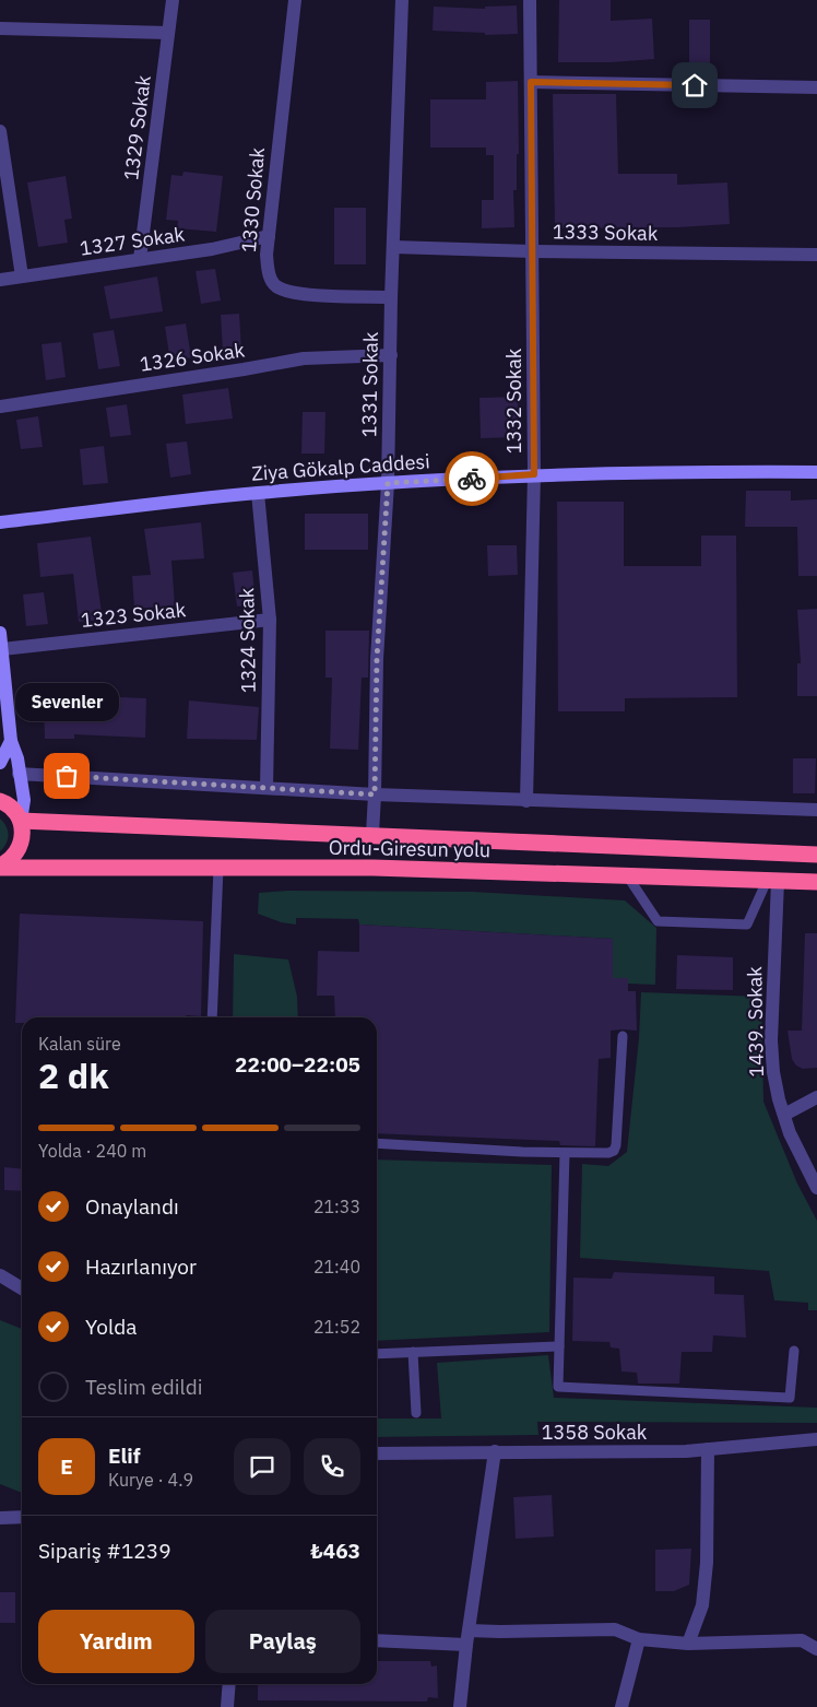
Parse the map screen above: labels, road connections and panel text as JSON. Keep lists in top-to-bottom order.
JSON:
{
  "streets": {
    "highway": ["Ordu-Giresun yolu"],
    "street": [
      "1329 Sokak",
      "1330 Sokak",
      "1333 Sokak",
      "1327 Sokak",
      "1326 Sokak",
      "1331 Sokak",
      "1332 Sokak",
      "Ziya Gökalp Caddesi",
      "1323 Sokak",
      "1324 Sokak",
      "1439. Sokak",
      "1358 Sokak"
    ]
  },
  "crossings": [
    ["1329 Sokak", "1327 Sokak"],
    ["1330 Sokak", "1327 Sokak"],
    ["1330 Sokak", "1331 Sokak"],
    ["1333 Sokak", "1331 Sokak"],
    ["1333 Sokak", "1332 Sokak"],
    ["1326 Sokak", "1331 Sokak"],
    ["1331 Sokak", "Ziya Gökalp Caddesi"],
    ["1331 Sokak", "Ordu-Giresun yolu"],
    ["1332 Sokak", "Ziya Gökalp Caddesi"],
    ["Ziya Gökalp Caddesi", "1324 Sokak"],
    ["1323 Sokak", "1324 Sokak"],
    ["Ordu-Giresun yolu", "1439. Sokak"]
  ],
  "places": ["Sevenler"],
  "page": {
    "bubble": "Sevenler",
    "heading": ["2 dk", "Kalan süre", "22:00–22:05"],
    "panel": [
      "Elif",
      "Kurye · 4.9",
      "Sipariş #1239",
      "₺463"
    ],
    "bar": "Yolda · 240 m",
    "list": [
      ["Onaylandı", "21:33"],
      ["Hazırlanıyor", "21:40"],
      ["Yolda", "21:52"],
      "Teslim edildi"
    ],
    "round": "E",
    "buttons": ["Yardım", "Paylaş"]
  }
}
